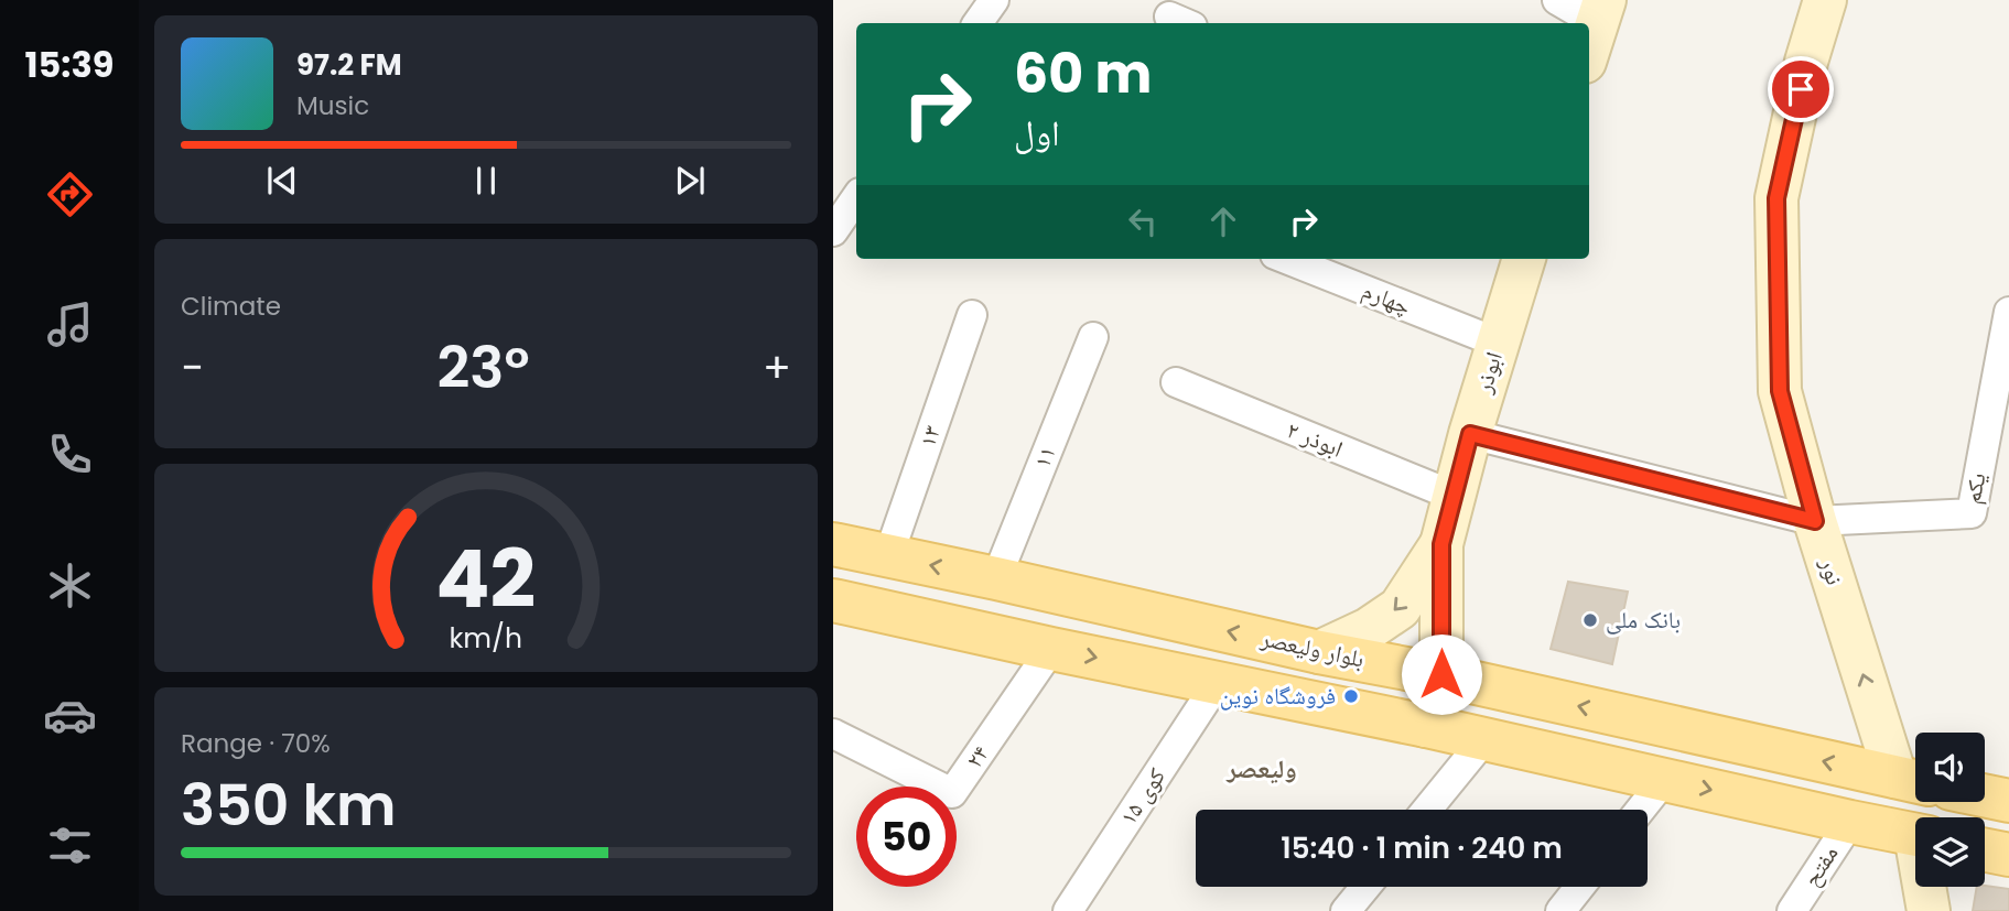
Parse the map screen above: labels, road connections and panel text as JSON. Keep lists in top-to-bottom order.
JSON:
{
  "streets": {
    "main road": ["بلوار ولیعصر"],
    "street": [
      "چهارم",
      "ابوذر",
      "۱۳",
      "۲ ابوذر",
      "۱۱",
      "یکم",
      "نور",
      "۲۴",
      "کوی ۱۵",
      "مفتح"
    ]
  },
  "crossings": [
    ["چهارم", "ابوذر"],
    ["ابوذر", "۲ ابوذر"],
    ["ابوذر", "بلوار ولیعصر"],
    ["۱۳", "بلوار ولیعصر"],
    ["۱۱", "بلوار ولیعصر"],
    ["یکم", "نور"],
    ["نور", "بلوار ولیعصر"]
  ],
  "districts": ["ولیعصر"],
  "places": ["بانک ملی", "فروشگاه نوین"],
  "page": {
    "tabs": "15:39",
    "turn": ["60 m", "اول"],
    "song": ["97.2 FM", "Music"],
    "tile": [
      "Climate",
      ["Range · 70%", "350 km"]
    ],
    "heat": ["−", "23°", "+"],
    "limit": "50",
    "trip": "15:40 · 1 min · 240 m",
    "gauge": ["42", "km/h"]
  }
}
